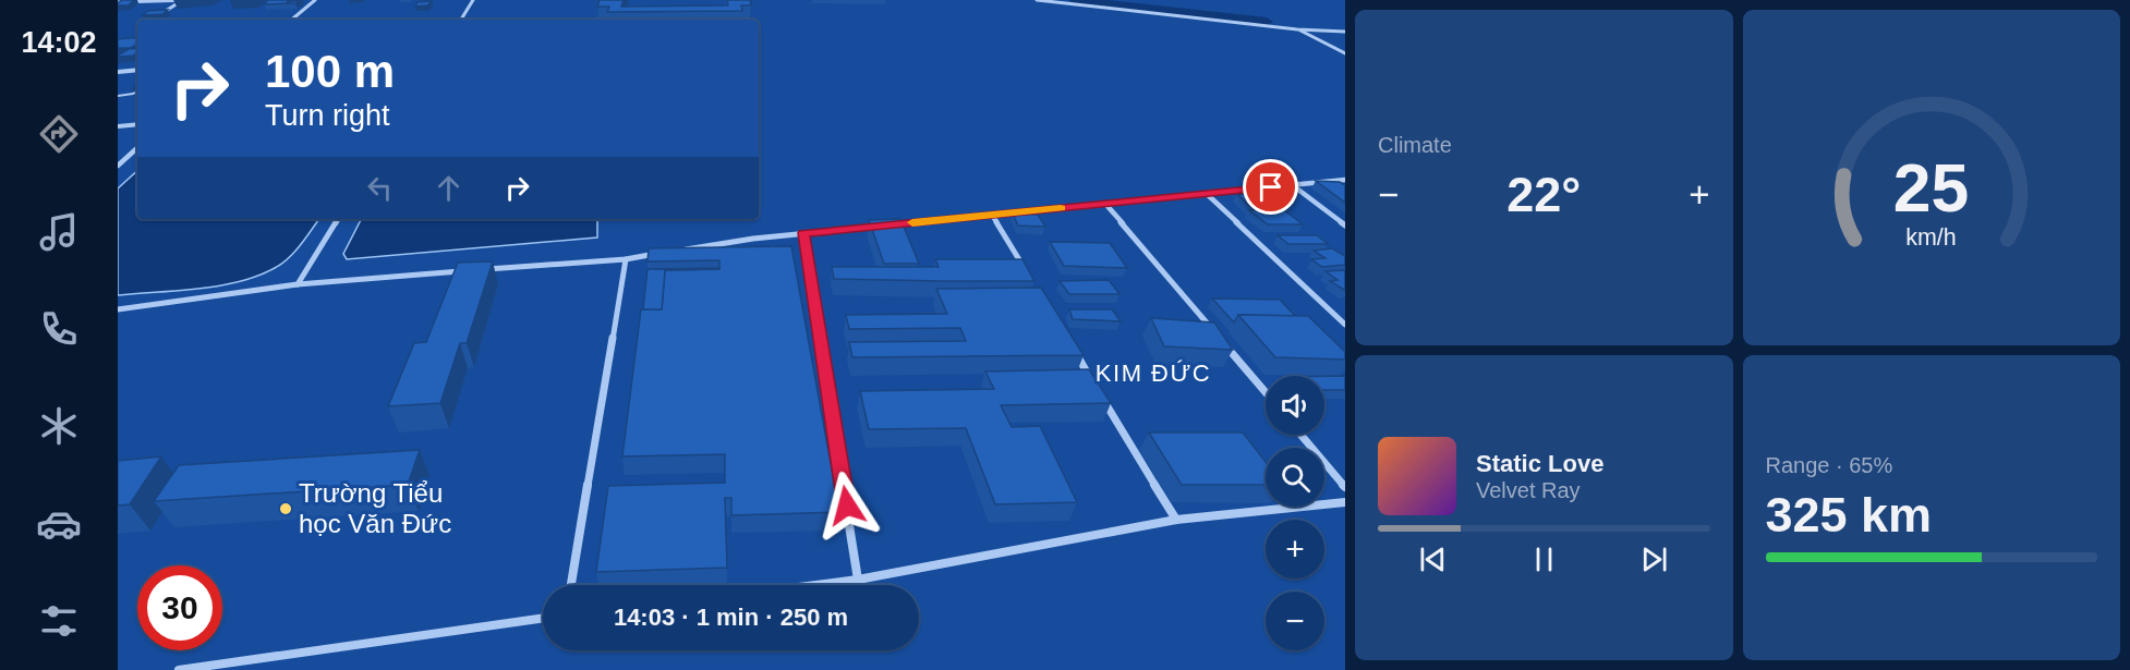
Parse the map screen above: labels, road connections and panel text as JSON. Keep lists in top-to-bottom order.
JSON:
{
  "districts": ["KIM ĐỨC"],
  "places": ["Trường Tiểu học Văn Đức"],
  "page": {
    "tabs": "14:02",
    "tile": [
      "Climate",
      ["Range · 65%", "325 km"]
    ],
    "turn": ["100 m", "Turn right"],
    "heat": ["−", "22°", "+"],
    "map_buttons": ["+", "−"],
    "song": ["Static Love", "Velvet Ray"],
    "limit": "30",
    "trip": "14:03 · 1 min · 250 m",
    "gauge": ["25", "km/h"]
  }
}
